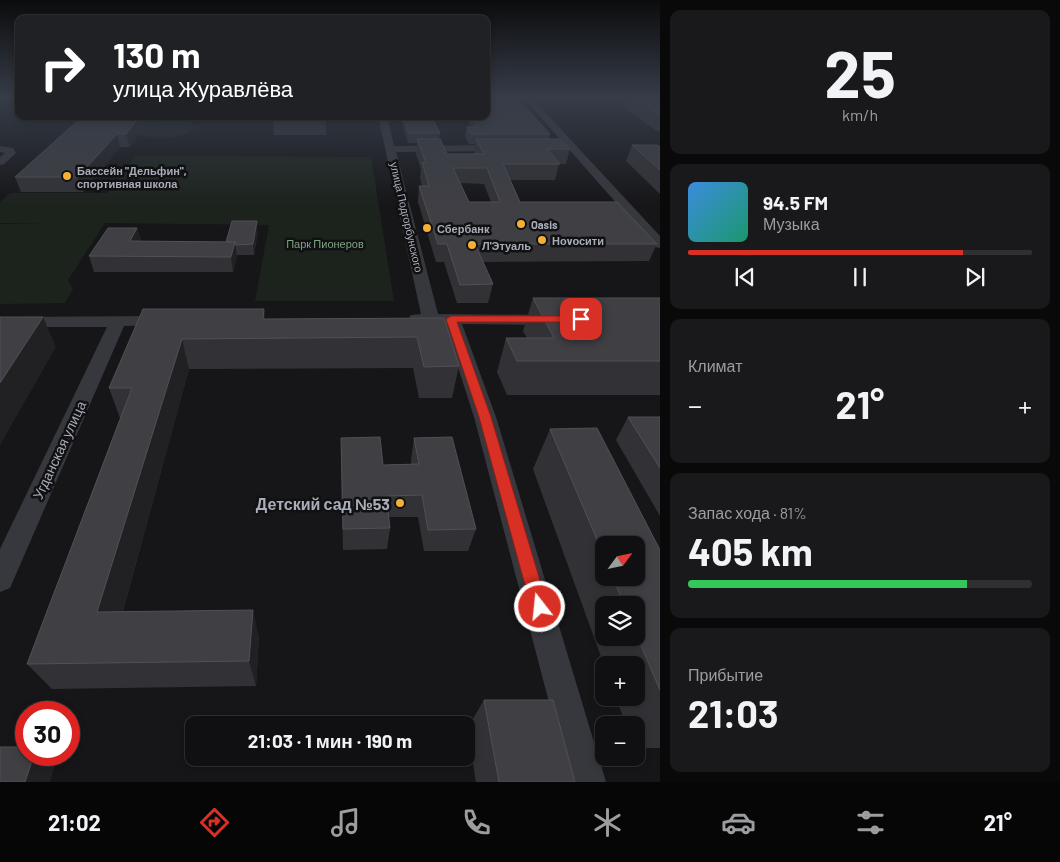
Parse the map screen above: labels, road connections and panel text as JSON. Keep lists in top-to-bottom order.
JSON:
{
  "streets": {
    "street": ["улица Подгорбунского", "Угданская улица"]
  },
  "parks": ["Парк Пионеров"],
  "places": [
    "Бассейн \"Дельфин\", спортивная школа",
    "Oasis",
    "Сбербанк",
    "Ноvосити",
    "Л'Этуаль",
    "Детский сад №53"
  ],
  "north": "top right",
  "page": {
    "tile": [
      ["25", "km/h"],
      "Климат",
      ["Запас хода · 81%", "405 km"],
      ["Прибытие", "21:03"]
    ],
    "turn": ["130 m", "улица Журавлёва"],
    "song": ["94.5 FM", "Музыка"],
    "heat": ["−", "21°", "+"],
    "map_buttons": ["+", "−"],
    "limit": "30",
    "trip": "21:03 · 1 мин · 190 m",
    "tabs": ["21:02", "21°"]
  }
}
